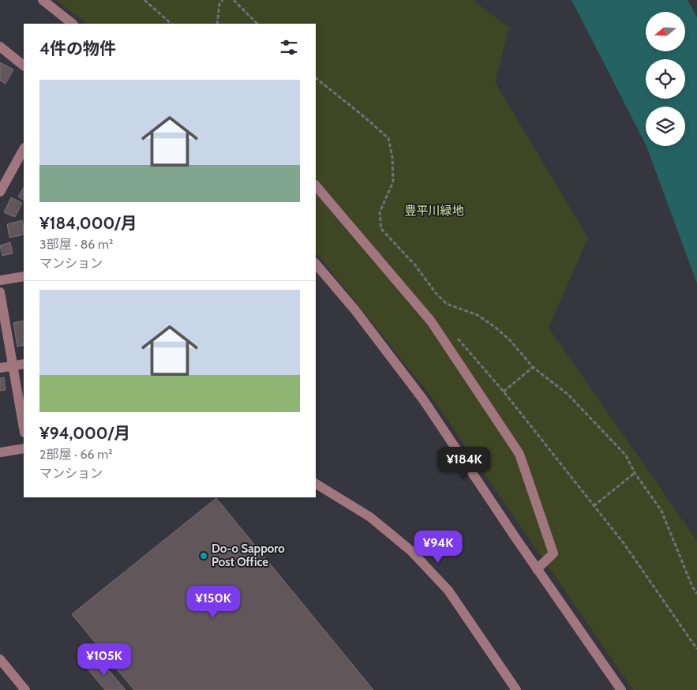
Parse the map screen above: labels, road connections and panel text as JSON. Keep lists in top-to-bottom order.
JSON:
{
  "parks": ["豊平川緑地"],
  "places": ["Do-o Sapporo Post Office"],
  "north": "left",
  "page": {
    "heading": "4件の物件",
    "list": [
      {
        "name": "¥184,000/月",
        "note": "3部屋 · 86 m² · マンション"
      },
      {
        "name": "¥94,000/月",
        "note": "2部屋 · 66 m² · マンション"
      }
    ],
    "price": [
      "¥184K",
      "¥94K",
      "¥150K",
      "¥105K"
    ]
  }
}
